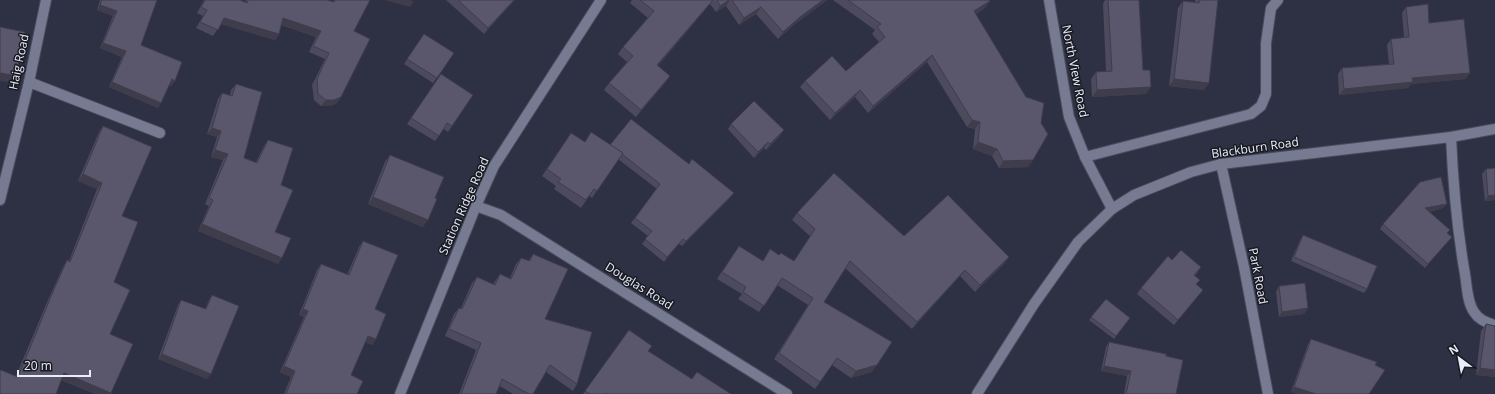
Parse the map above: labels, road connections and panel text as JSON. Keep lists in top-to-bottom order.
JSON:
{
  "streets": {
    "street": [
      "Haig Road",
      "North View Road",
      "Blackburn Road",
      "Station Ridge Road",
      "Park Road",
      "Douglas Road"
    ]
  },
  "crossings": [
    ["North View Road", "Blackburn Road"],
    ["Blackburn Road", "Park Road"],
    ["Station Ridge Road", "Douglas Road"]
  ],
  "scale_bar": "20 m",
  "north": "top left"
}
